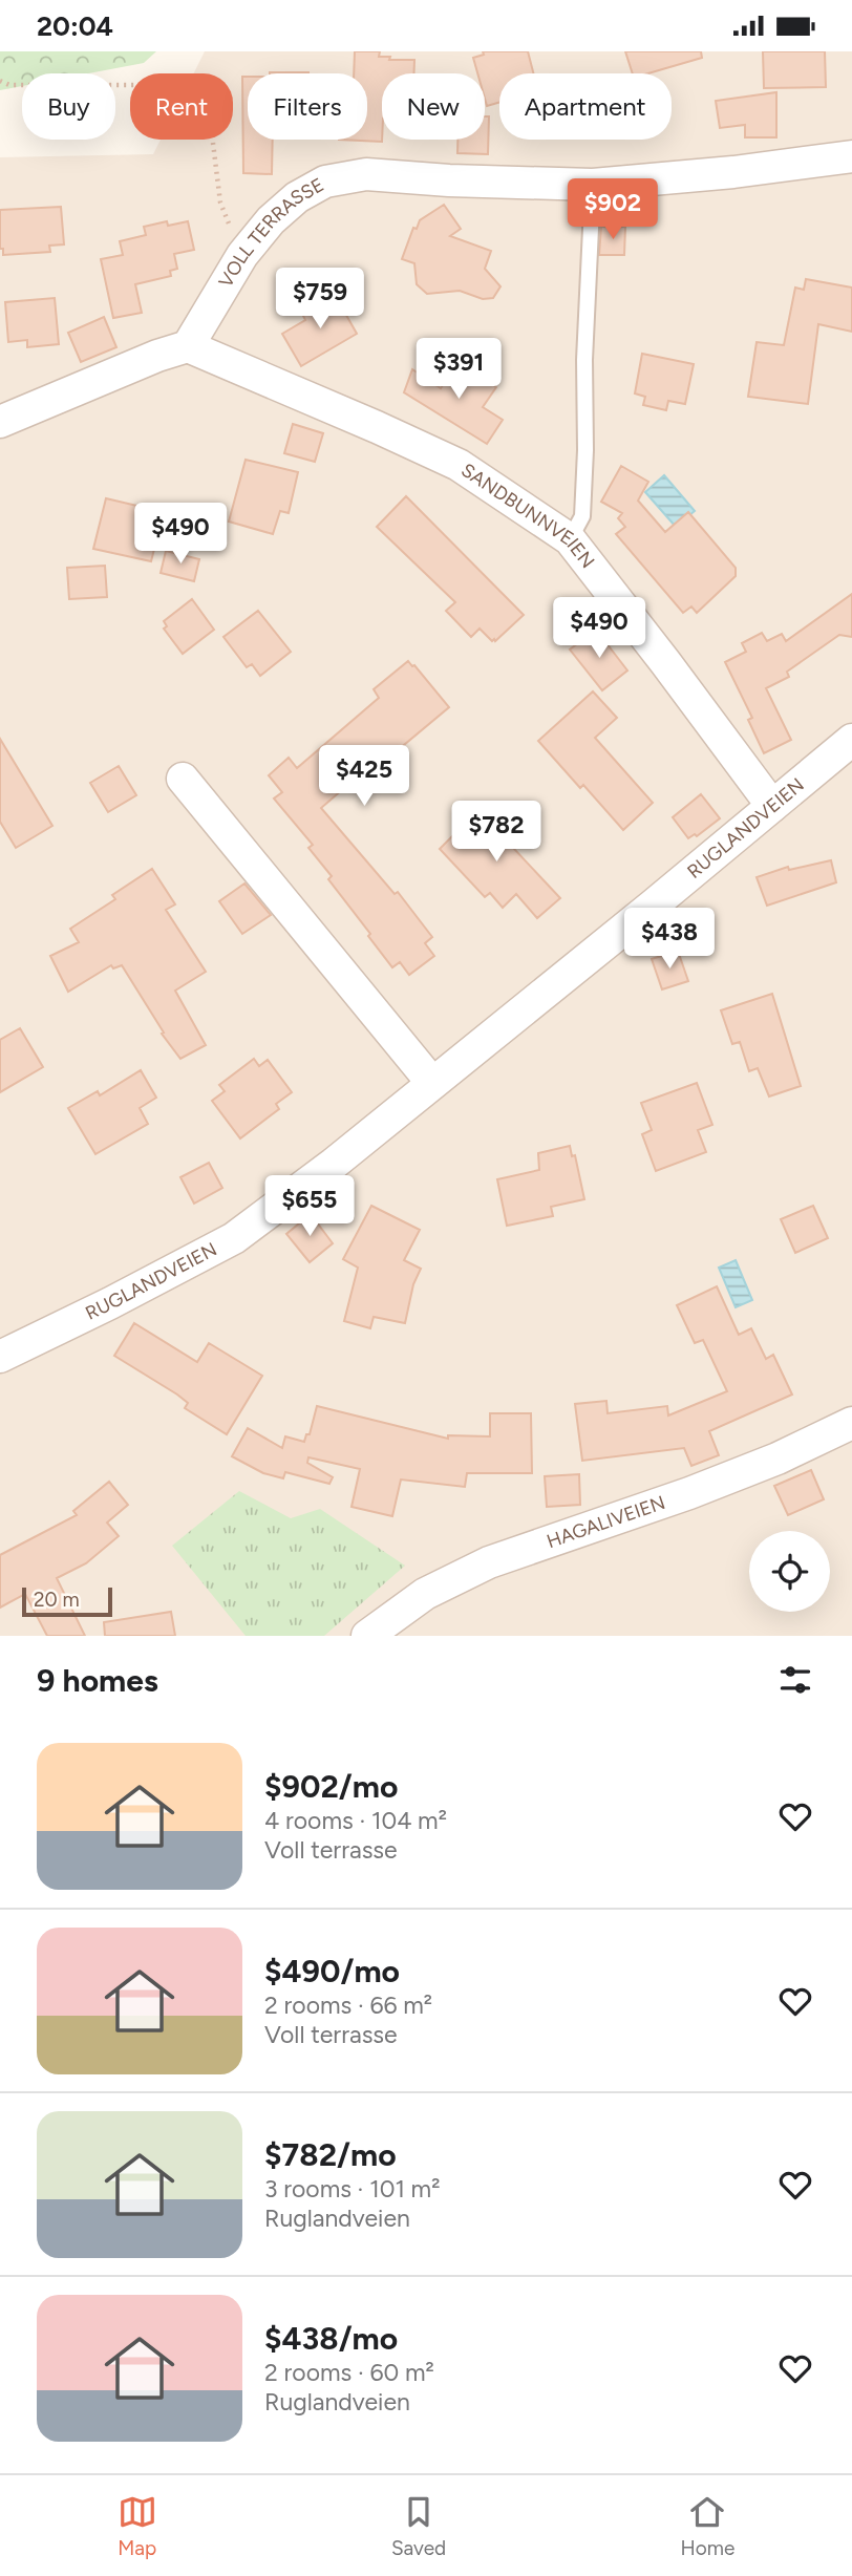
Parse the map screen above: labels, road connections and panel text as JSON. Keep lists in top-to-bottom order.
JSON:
{
  "streets": {
    "street": [
      "VOLL TERRASSE",
      "SANDBUNNVEIEN",
      "RUGLANDVEIEN",
      "HAGALIVEIEN"
    ]
  },
  "crossings": [
    ["VOLL TERRASSE", "SANDBUNNVEIEN"],
    ["SANDBUNNVEIEN", "RUGLANDVEIEN"]
  ],
  "scale_bar": "20 m",
  "page": {
    "status": "20:04",
    "chip": [
      "Buy",
      "Rent",
      "Filters",
      "New",
      "Apartment"
    ],
    "price": [
      "$902",
      "$759",
      "$391",
      "$490",
      "$490",
      "$425",
      "$782",
      "$438",
      "$655"
    ],
    "scale": "20 m",
    "heading": "9 homes",
    "list": [
      {
        "name": "$902/mo",
        "note": "4 rooms · 104 m² · Voll terrasse"
      },
      {
        "name": "$490/mo",
        "note": "2 rooms · 66 m² · Voll terrasse"
      },
      {
        "name": "$782/mo",
        "note": "3 rooms · 101 m² · Ruglandveien"
      },
      {
        "name": "$438/mo",
        "note": "2 rooms · 60 m² · Ruglandveien"
      }
    ],
    "tabs": ["Map", "Saved", "Home"]
  }
}
